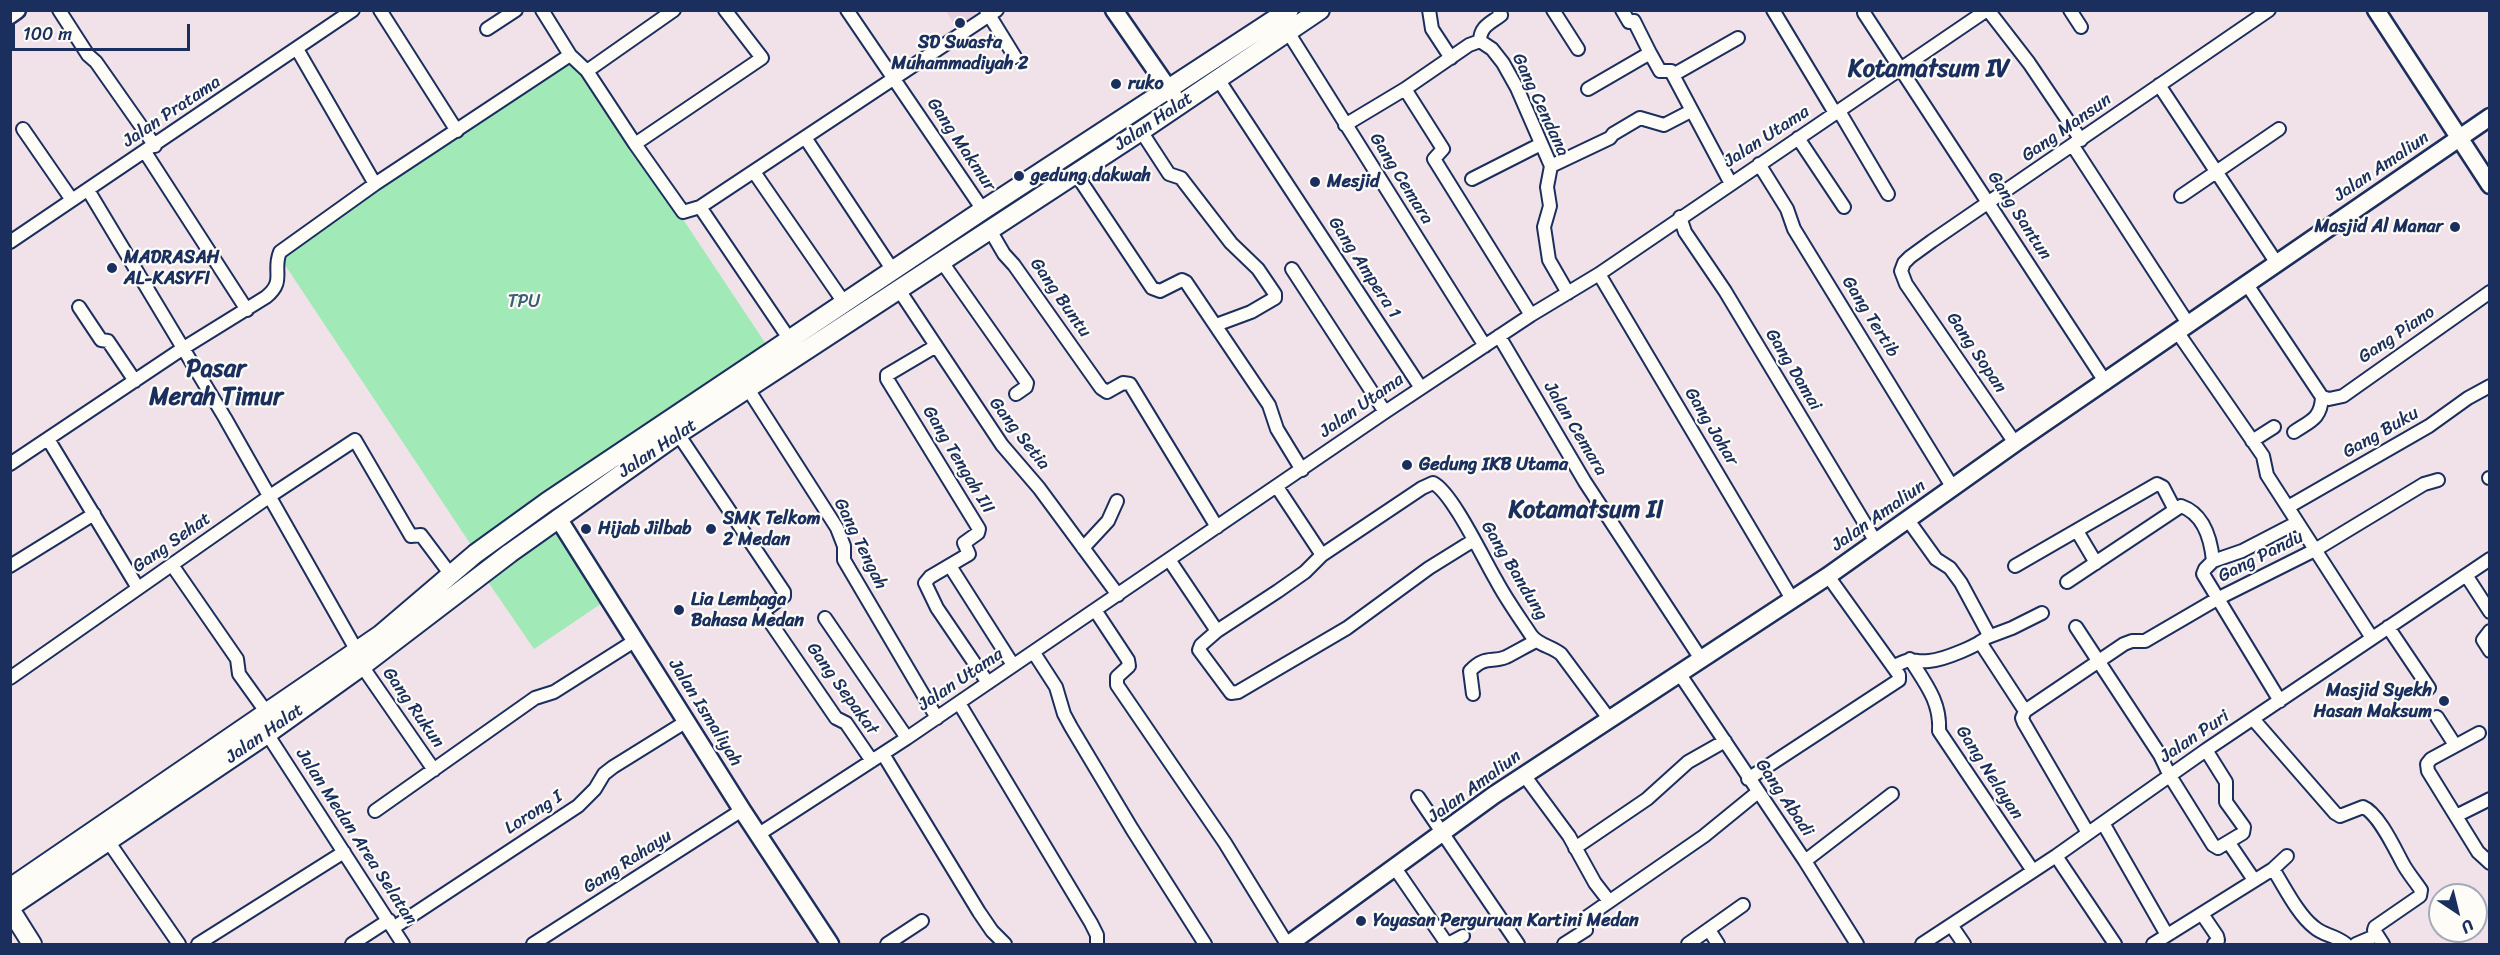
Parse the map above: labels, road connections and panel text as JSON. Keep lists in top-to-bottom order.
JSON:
{
  "streets": {
    "main road": ["Jalan Halat"],
    "street": [
      "Gang Cendana",
      "Jalan Pratama",
      "Gang Mansun",
      "Jalan Utama",
      "Gang Makmur",
      "Jalan Amaliun",
      "Gang Cemara",
      "Gang Santun",
      "Gang Ampera 1",
      "Gang Buntu",
      "Gang Tertib",
      "Gang Piano",
      "Gang Sopan",
      "Gang Damai",
      "Gang Johar",
      "Jalan Cemara",
      "Gang Buku",
      "Gang Setia",
      "Gang Tengah III",
      "Gang Sehat",
      "Gang Tengah",
      "Gang Pandu",
      "Gang Bandung",
      "Gang Sepakat",
      "Gang Rukun",
      "Jalan Ismaliyah",
      "Jalan Puri",
      "Gang Nelayan",
      "Gang Abadi",
      "Lorong I",
      "Jalan Medan Area Selatan",
      "Gang Rahayu"
    ]
  },
  "crossings": [
    ["Gang Cendana", "Jalan Utama"],
    ["Jalan Pratama", "Gang Rukun"],
    ["Jalan Halat", "Gang Makmur"],
    ["Jalan Halat", "Gang Cemara"],
    ["Jalan Halat", "Gang Ampera 1"],
    ["Jalan Halat", "Gang Buntu"],
    ["Jalan Halat", "Gang Setia"],
    ["Jalan Halat", "Gang Sehat"],
    ["Jalan Halat", "Gang Tengah"],
    ["Jalan Halat", "Gang Sepakat"],
    ["Jalan Halat", "Gang Rukun"],
    ["Jalan Halat", "Jalan Ismaliyah"],
    ["Jalan Halat", "Jalan Medan Area Selatan"],
    ["Gang Mansun", "Gang Santun"],
    ["Gang Mansun", "Gang Sopan"],
    ["Jalan Utama", "Gang Cemara"],
    ["Jalan Utama", "Gang Santun"],
    ["Jalan Utama", "Gang Ampera 1"],
    ["Jalan Utama", "Gang Buntu"],
    ["Jalan Utama", "Gang Tertib"],
    ["Jalan Utama", "Gang Damai"],
    ["Jalan Utama", "Gang Johar"],
    ["Jalan Utama", "Jalan Cemara"],
    ["Jalan Utama", "Gang Setia"],
    ["Jalan Utama", "Gang Tengah III"],
    ["Jalan Utama", "Gang Tengah"],
    ["Jalan Utama", "Gang Sepakat"],
    ["Jalan Utama", "Jalan Ismaliyah"],
    ["Jalan Amaliun", "Gang Santun"],
    ["Jalan Amaliun", "Gang Tertib"],
    ["Jalan Amaliun", "Gang Sopan"],
    ["Jalan Amaliun", "Gang Damai"],
    ["Jalan Amaliun", "Gang Johar"],
    ["Jalan Amaliun", "Jalan Cemara"],
    ["Jalan Amaliun", "Gang Bandung"],
    ["Jalan Amaliun", "Gang Abadi"],
    ["Gang Setia", "Gang Tengah III"],
    ["Gang Sehat", "Gang Rukun"],
    ["Gang Sehat", "Jalan Medan Area Selatan"],
    ["Jalan Ismaliyah", "Lorong I"],
    ["Jalan Ismaliyah", "Gang Rahayu"],
    ["Jalan Puri", "Gang Nelayan"],
    ["Lorong I", "Jalan Medan Area Selatan"]
  ],
  "districts": ["Kotamatsum IV", "Pasar Merah Timur", "Kotamatsum II"],
  "parks": ["TPU"],
  "places": [
    "SD Swasta Muhammadiyah 2",
    "ruko",
    "gedung dakwah",
    "Mesjid",
    "Masjid Al Manar",
    "MADRASAH AL-KASYFI",
    "Gedung IKB Utama",
    "Hijab Jilbab",
    "SMK Telkom 2 Medan",
    "Lia Lembaga Bahasa Medan",
    "Masjid Syekh Hasan Maksum",
    "Yayasan Perguruan Kartini Medan"
  ],
  "scale_bar": "100 m",
  "north": "bottom right"
}
